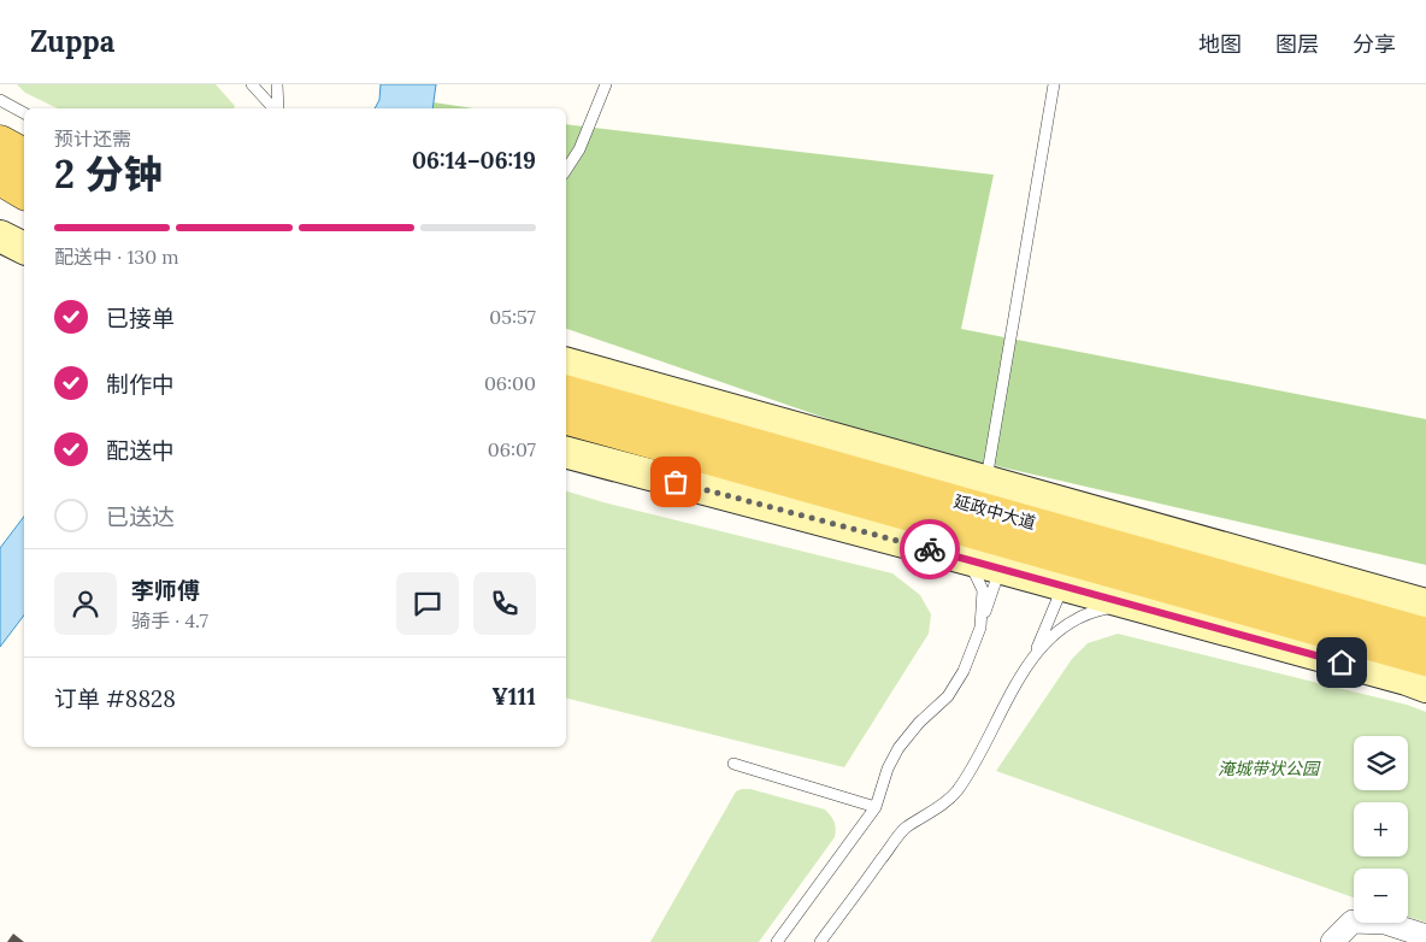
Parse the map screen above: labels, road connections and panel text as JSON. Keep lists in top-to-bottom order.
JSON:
{
  "streets": {
    "main road": ["延政中大道"]
  },
  "parks": ["淹城带状公园"],
  "page": {
    "header": "Zuppa",
    "nav": ["地图", "图层", "分享"],
    "heading": ["2 分钟", "预计还需", "06:14–06:19"],
    "panel": [
      "李师傅",
      "骑手 · 4.7",
      "订单 #8828",
      "¥111"
    ],
    "bar": "配送中 · 130 m",
    "list": [
      ["已接单", "05:57"],
      ["制作中", "06:00"],
      ["配送中", "06:07"],
      "已送达"
    ],
    "map_buttons": ["+", "−"]
  }
}
